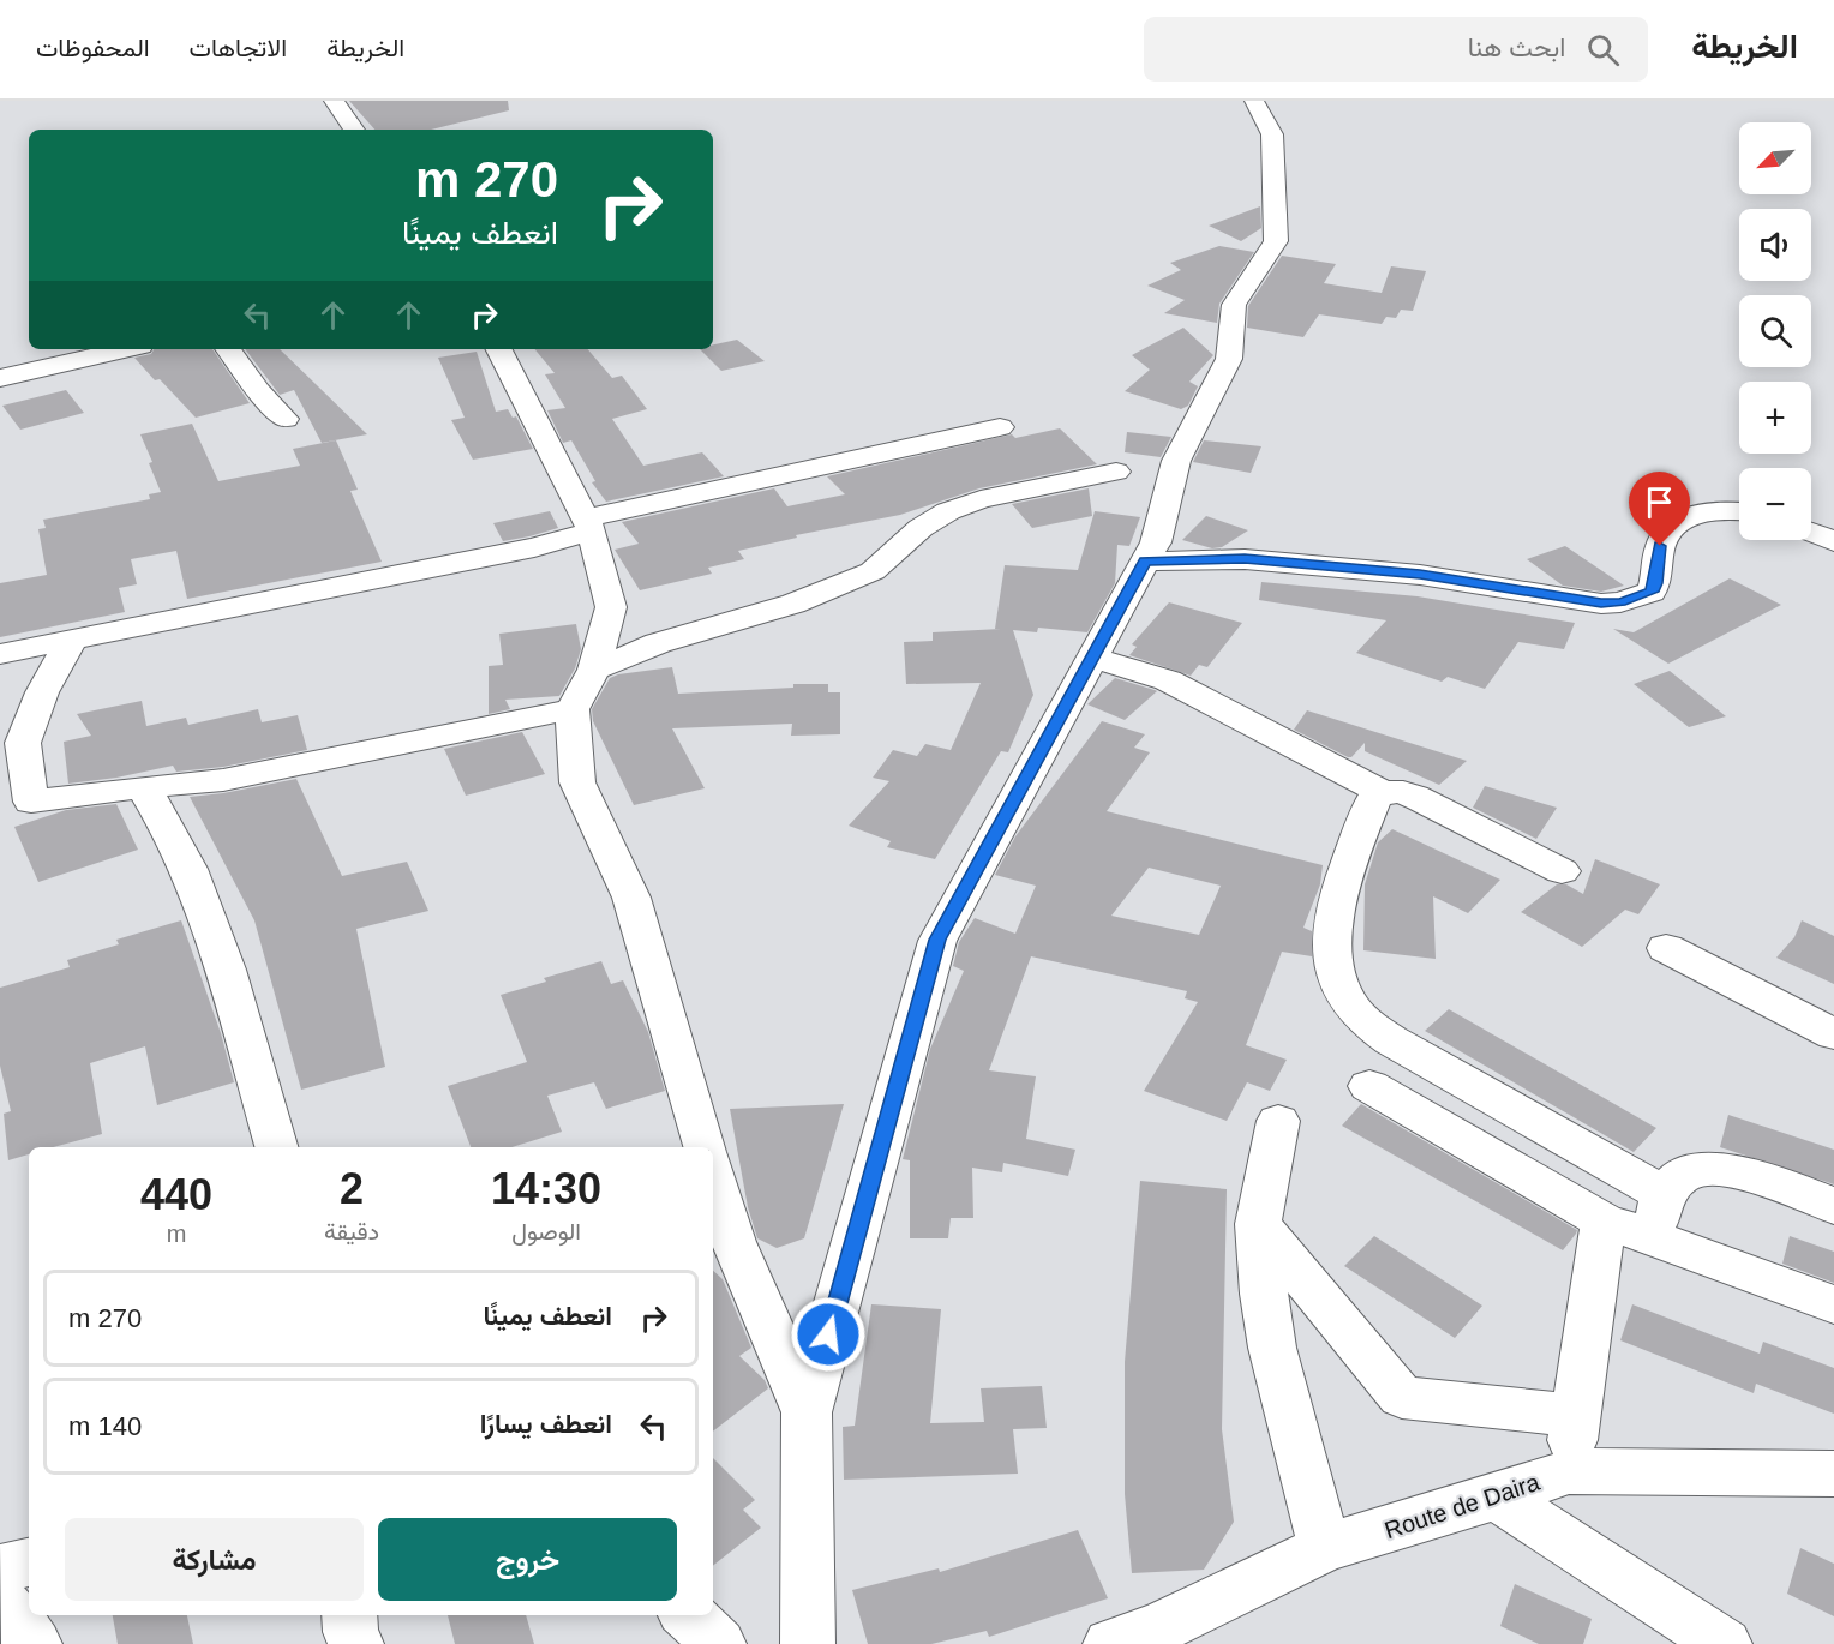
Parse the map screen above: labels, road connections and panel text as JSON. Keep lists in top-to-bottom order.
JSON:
{
  "streets": {
    "street": ["Route de Daira"]
  },
  "north": "bottom left",
  "page": {
    "header": "الخريطة",
    "search": "ابحث هنا",
    "nav": ["الخريطة", "الاتجاهات", "المحفوظات"],
    "map_buttons": ["+", "−"],
    "turn": ["270 m", "انعطف يمينًا"],
    "eta": [
      "14:30",
      "الوصول",
      "2",
      "دقيقة",
      "440",
      "m"
    ],
    "list": [
      {
        "name": "انعطف يمينًا",
        "value": "270 m"
      },
      {
        "name": "انعطف يسارًا",
        "value": "140 m"
      }
    ],
    "buttons": ["خروج", "مشاركة"]
  }
}
